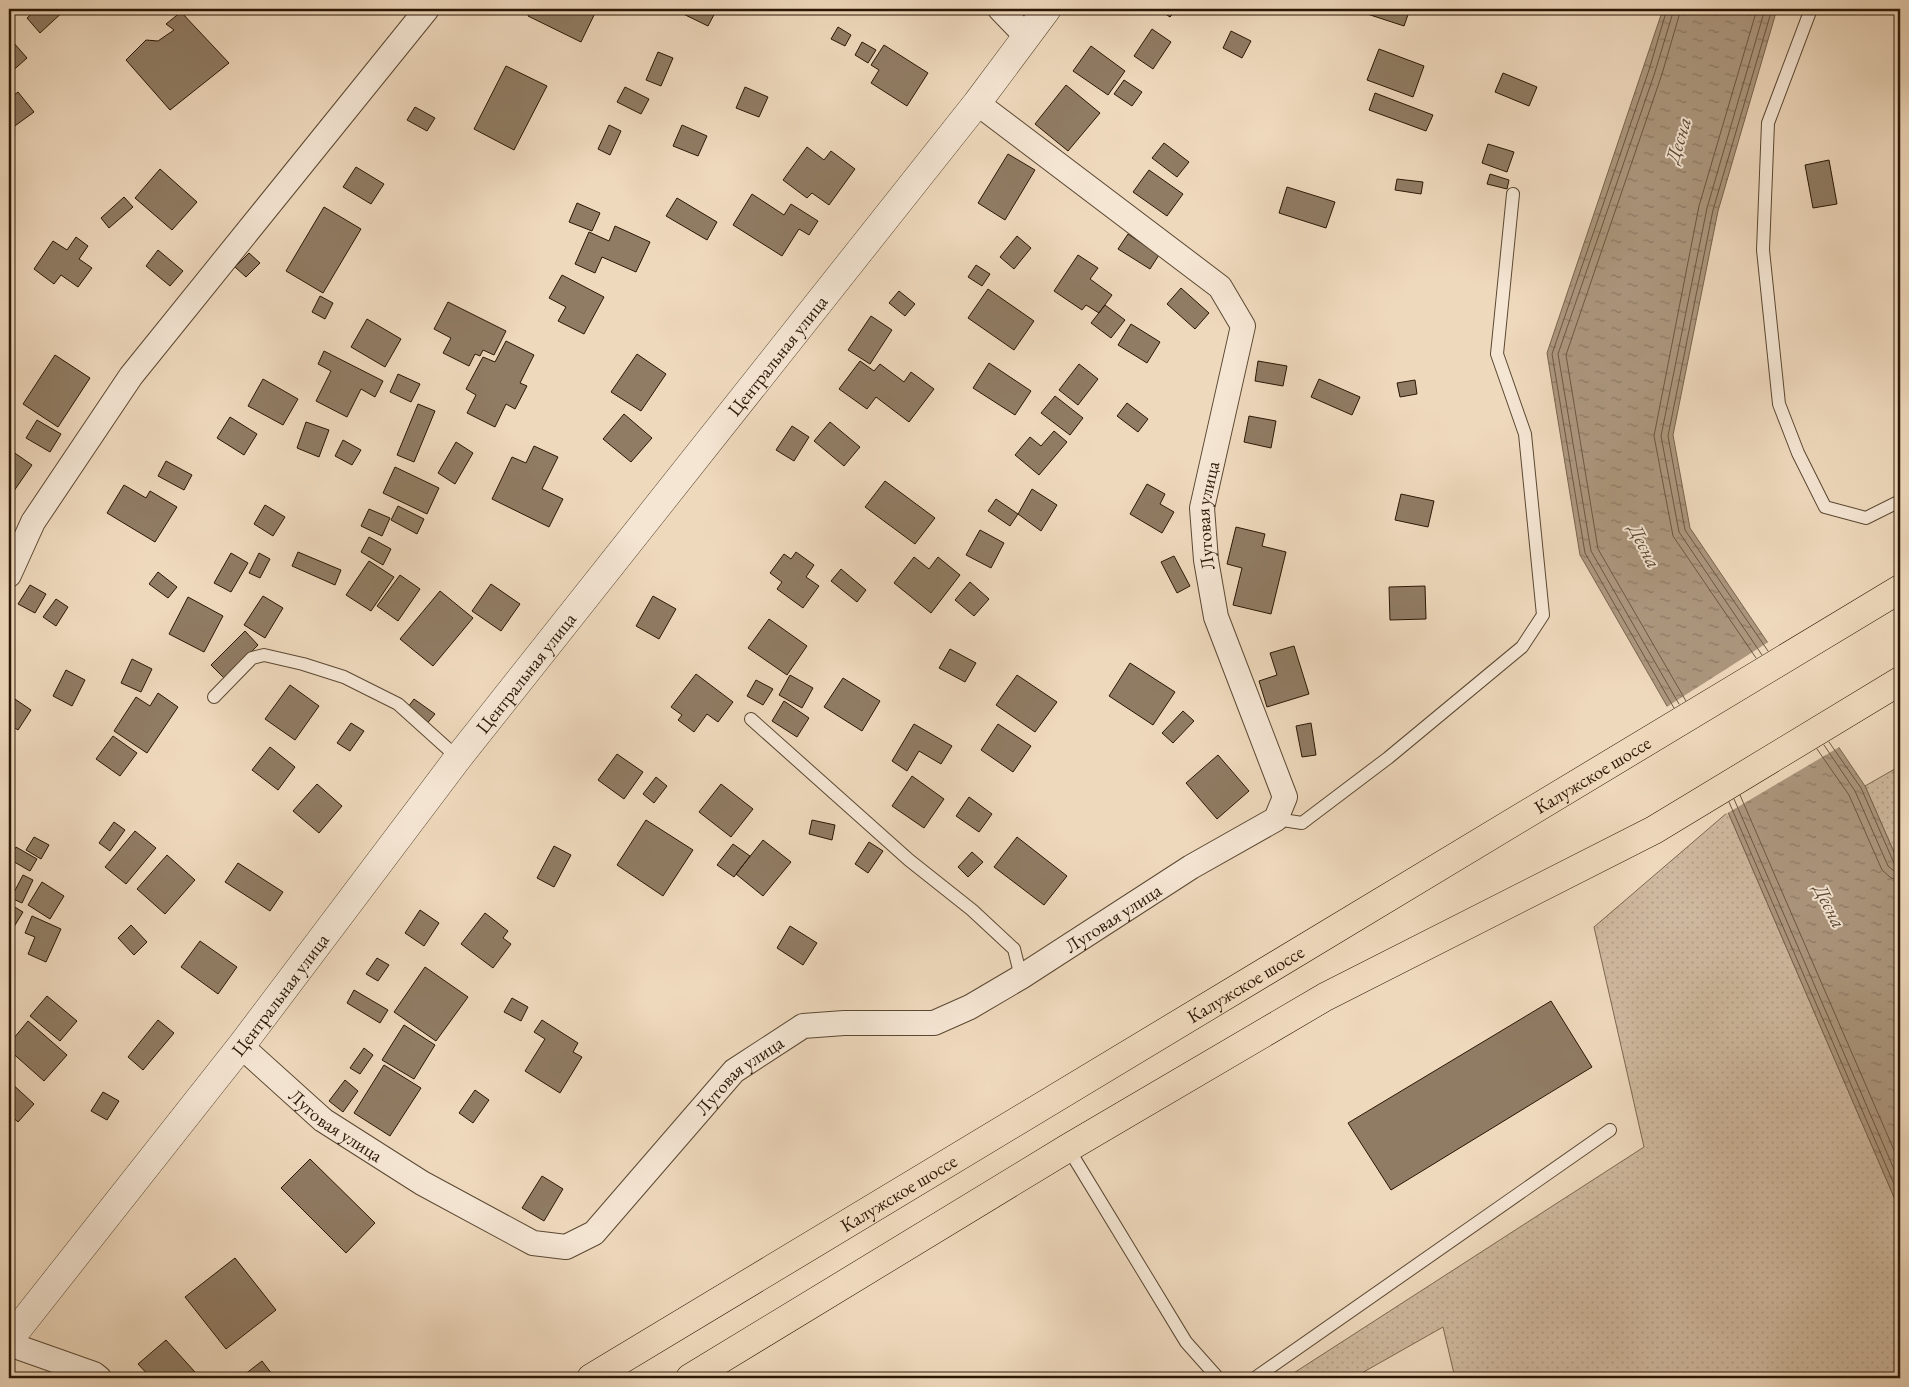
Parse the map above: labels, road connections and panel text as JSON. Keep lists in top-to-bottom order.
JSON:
{
  "streets": {
    "highway": ["Калужское шоссе"],
    "street": ["Центральная улица", "Луговая улица"]
  },
  "crossings": [
    ["Центральная улица", "Луговая улица"]
  ],
  "water": ["Десна"]
}
